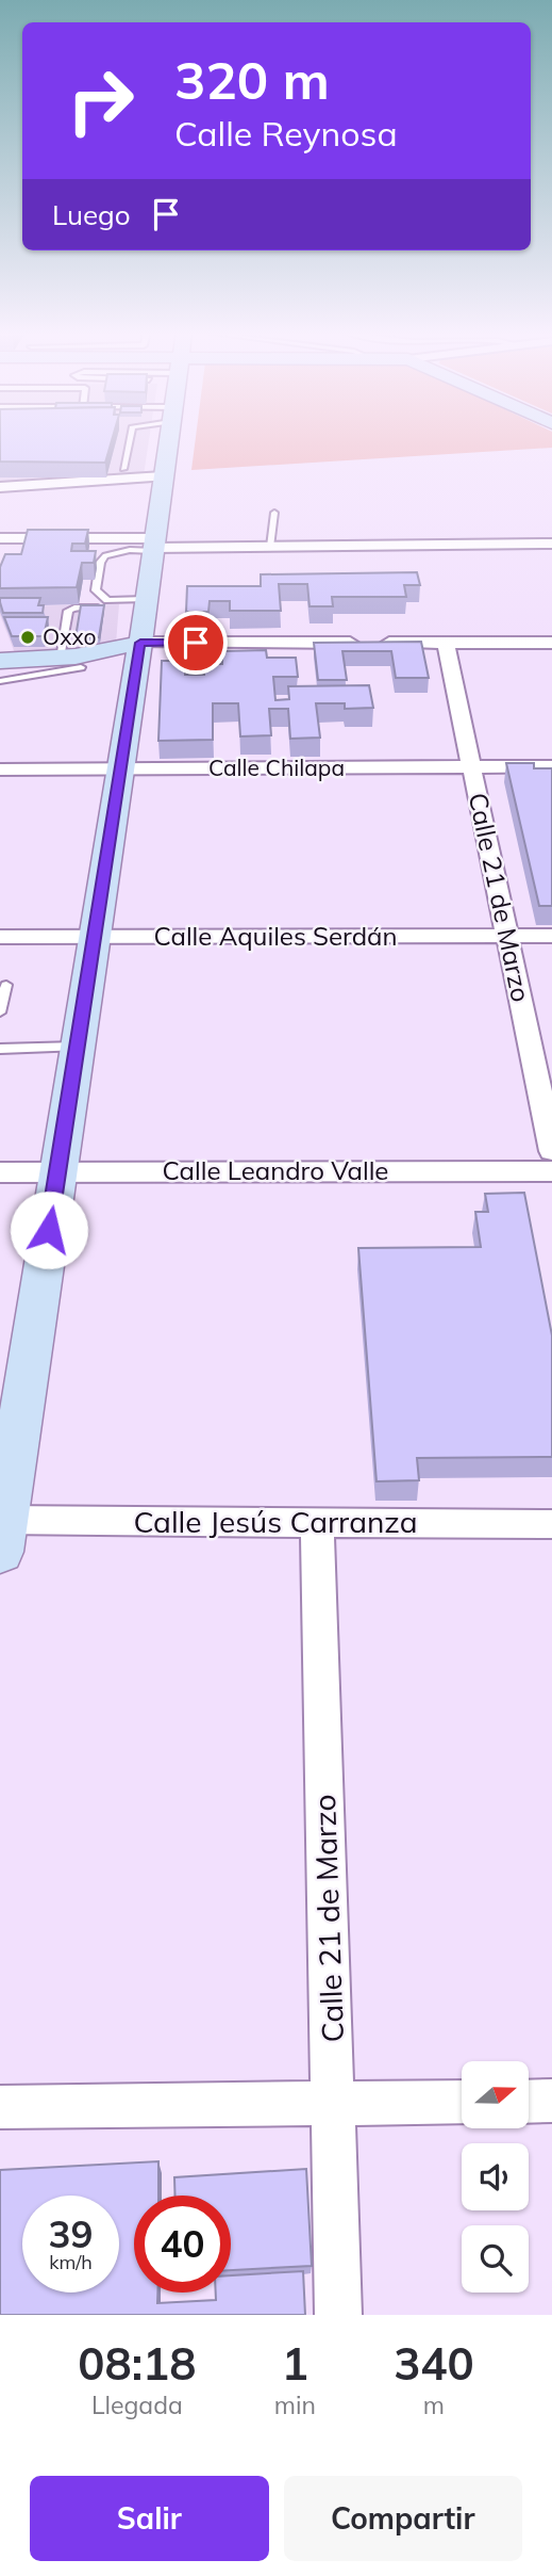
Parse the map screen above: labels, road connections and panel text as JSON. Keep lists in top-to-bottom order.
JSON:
{
  "streets": {
    "street": [
      "Calle Chilapa",
      "Calle 21 de Marzo",
      "Calle Aquiles Serdán",
      "Calle Leandro Valle",
      "Calle Jesús Carranza"
    ]
  },
  "crossings": [
    ["Calle Chilapa", "Calle 21 de Marzo"],
    ["Calle 21 de Marzo", "Calle Aquiles Serdán"],
    ["Calle 21 de Marzo", "Calle Jesús Carranza"]
  ],
  "places": ["Oxxo"],
  "north": "right",
  "page": {
    "turn": ["320 m", "Calle Reynosa"],
    "then": "Luego",
    "speed": "39 km/h",
    "limit": "40",
    "eta": [
      "08:18",
      "Llegada",
      "1",
      "min",
      "340",
      "m"
    ],
    "buttons": ["Salir", "Compartir"]
  }
}
